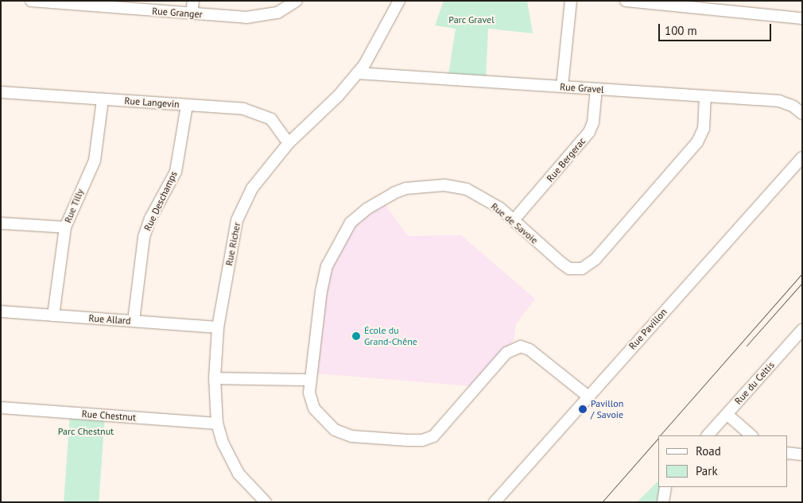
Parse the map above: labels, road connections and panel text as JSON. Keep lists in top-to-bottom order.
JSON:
{
  "streets": {
    "street": [
      "Rue Granger",
      "Rue Gravel",
      "Rue Langevin",
      "Rue Bergerac",
      "Rue Deschamps",
      "Rue Tilly",
      "Rue de Savoie",
      "Rue Richer",
      "Rue Allard",
      "Rue Pavillon",
      "Rue du Celtis",
      "Rue Chestnut"
    ]
  },
  "crossings": [
    ["Rue Gravel", "Rue Bergerac"],
    ["Rue Gravel", "Rue de Savoie"],
    ["Rue Gravel", "Rue Richer"],
    ["Rue Langevin", "Rue Deschamps"],
    ["Rue Langevin", "Rue Tilly"],
    ["Rue Langevin", "Rue Richer"],
    ["Rue Bergerac", "Rue de Savoie"],
    ["Rue Deschamps", "Rue Allard"],
    ["Rue Tilly", "Rue Allard"],
    ["Rue de Savoie", "Rue Pavillon"],
    ["Rue Richer", "Rue Allard"],
    ["Rue Richer", "Rue Chestnut"]
  ],
  "parks": ["Parc Gravel", "Parc Chestnut"],
  "places": ["École du Grand-Chêne", "Pavillon / Savoie"],
  "legend": ["Road", "Park"],
  "scale_bar": "100 m"
}
